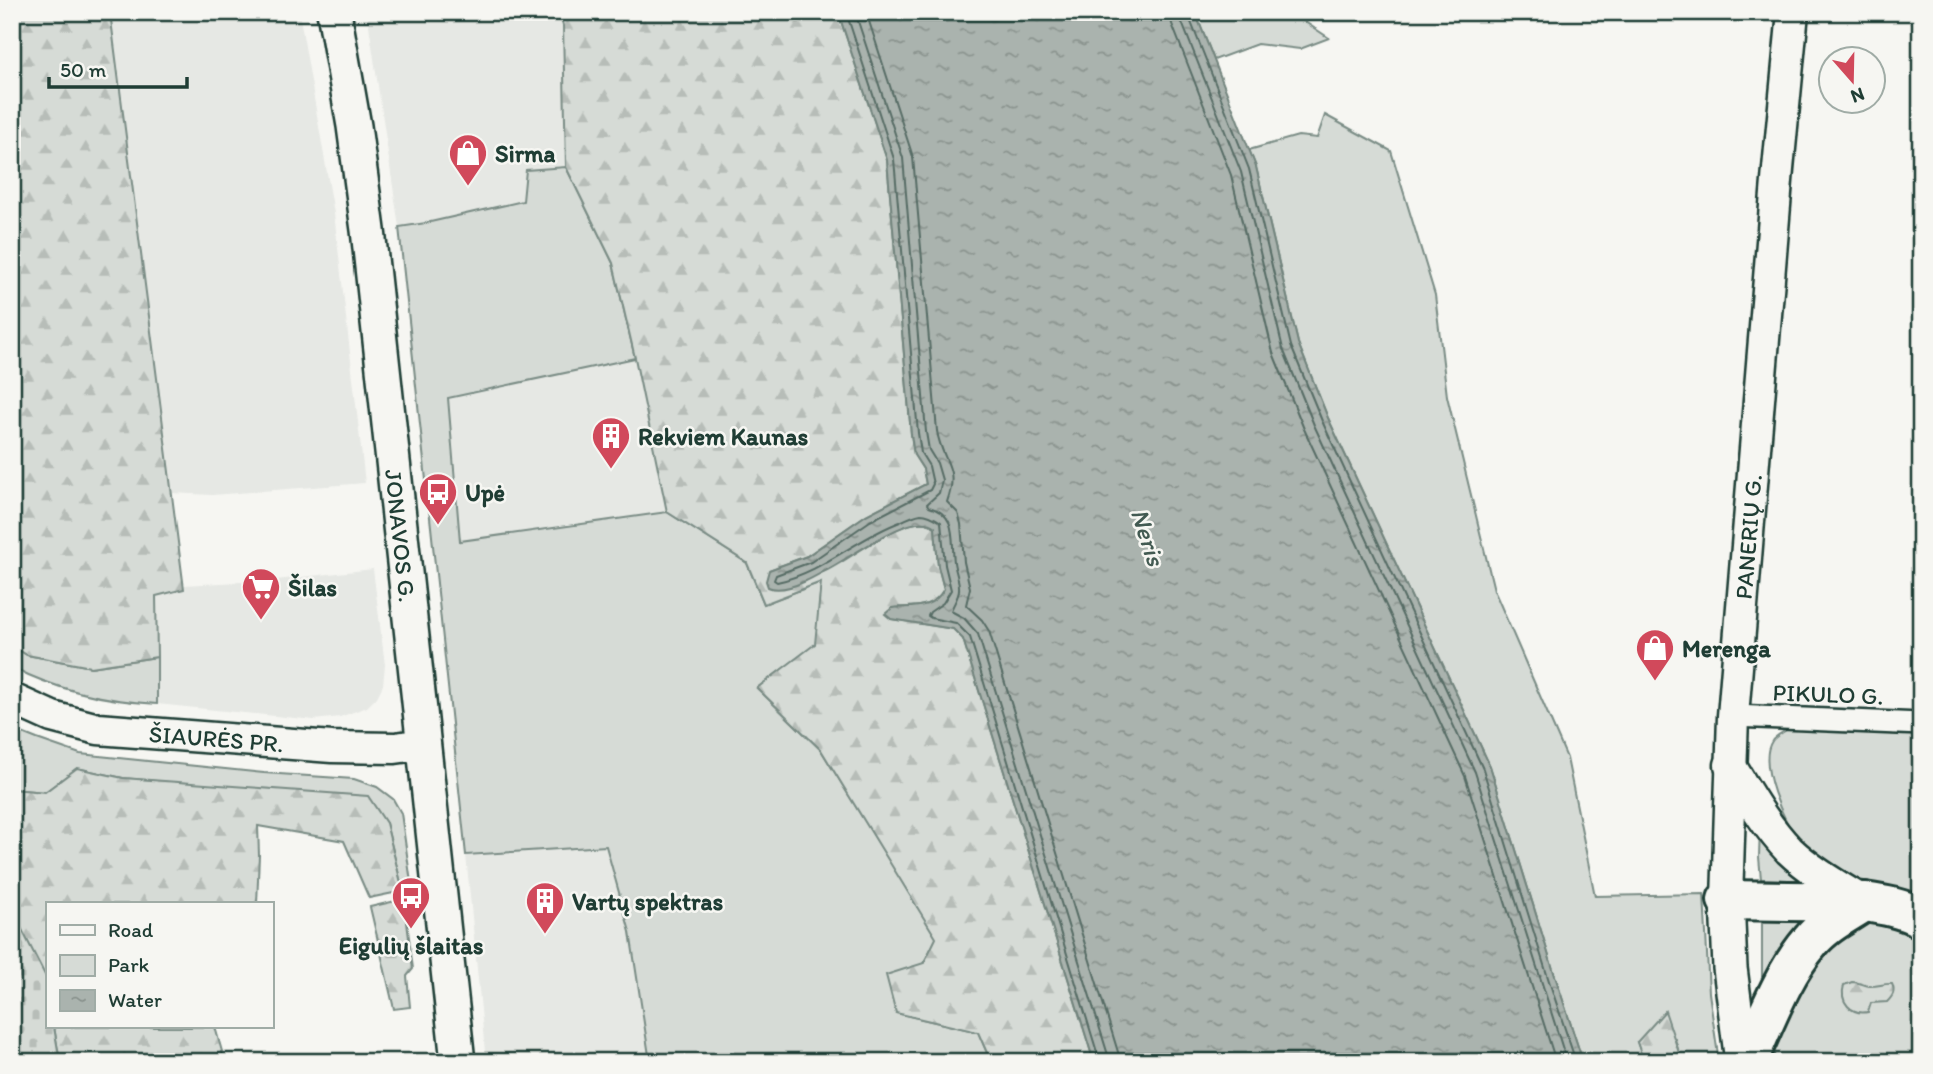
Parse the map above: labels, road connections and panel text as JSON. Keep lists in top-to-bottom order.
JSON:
{
  "streets": {
    "main road": ["JONAVOS G.", "PANERIŲ G.", "ŠIAURĖS PR."],
    "street": ["PIKULO G."]
  },
  "crossings": [
    ["JONAVOS G.", "ŠIAURĖS PR."],
    ["PANERIŲ G.", "PIKULO G."]
  ],
  "water": ["Neris"],
  "places": {
    "shop": ["Sirma", "Merenga"],
    "building": ["Rekviem Kaunas", "Vartų spektras"],
    "bus stop": ["Upė", "Eigulių šlaitas"],
    "supermarket": ["Šilas"]
  },
  "legend": ["Road", "Park", "Water"],
  "scale_bar": "50 m",
  "north": "bottom"
}
